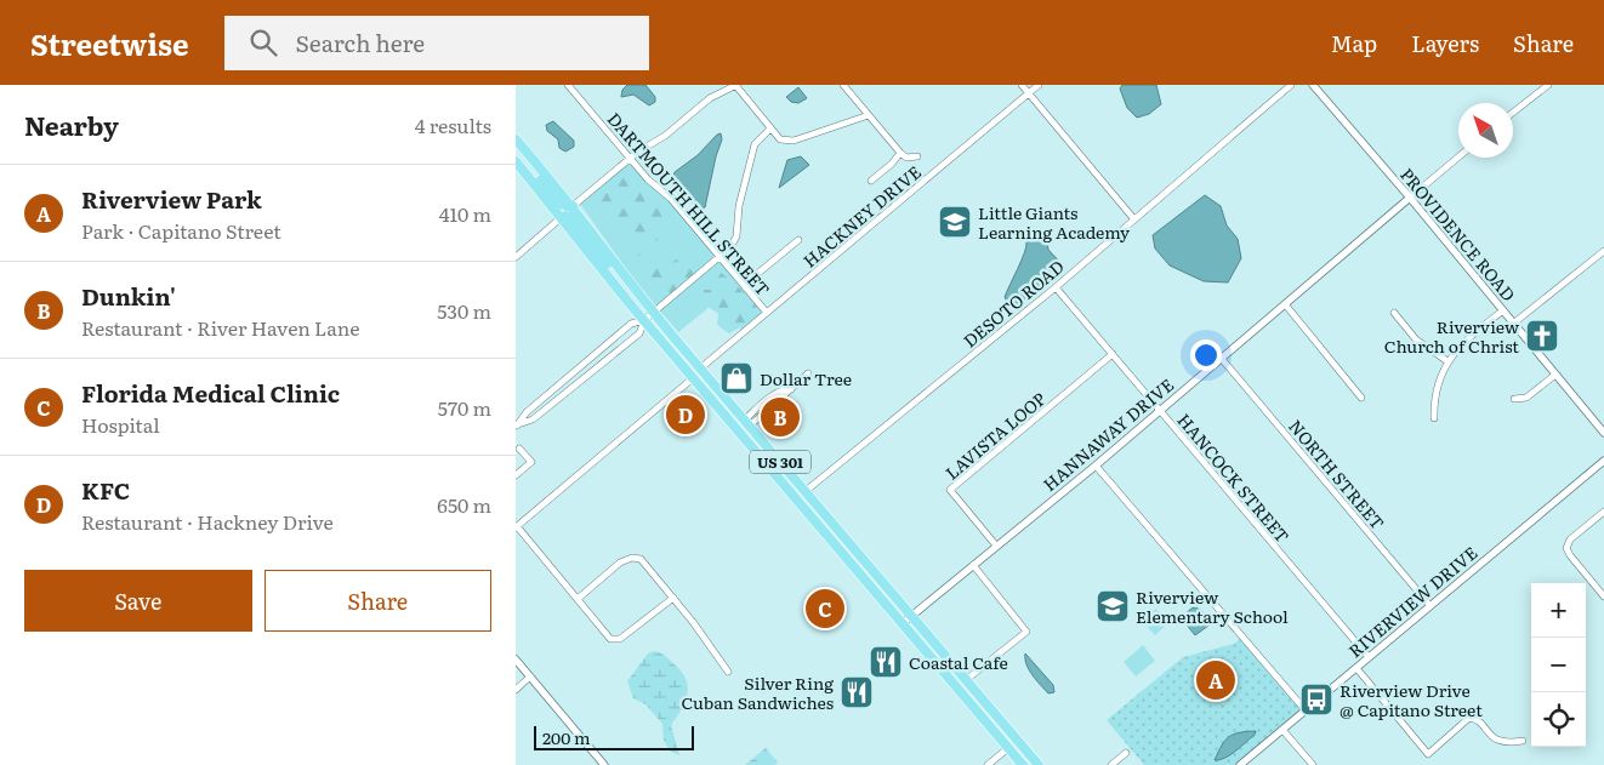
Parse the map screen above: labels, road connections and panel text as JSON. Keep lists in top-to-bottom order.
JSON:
{
  "streets": {
    "main road": ["US 301"],
    "street": [
      "DARTMOUTH HILL STREET",
      "HACKNEY DRIVE",
      "PROVIDENCE ROAD",
      "DESOTO ROAD",
      "HANNAWAY DRIVE",
      "LAVISTA LOOP",
      "NORTH STREET",
      "HANCOCK STREET",
      "RIVERVIEW DRIVE"
    ]
  },
  "crossings": [
    ["DARTMOUTH HILL STREET", "HACKNEY DRIVE"],
    ["HACKNEY DRIVE", "US 301"],
    ["PROVIDENCE ROAD", "HANNAWAY DRIVE"],
    ["DESOTO ROAD", "US 301"],
    ["DESOTO ROAD", "HANCOCK STREET"],
    ["HANNAWAY DRIVE", "LAVISTA LOOP"],
    ["HANNAWAY DRIVE", "US 301"],
    ["HANNAWAY DRIVE", "NORTH STREET"],
    ["HANNAWAY DRIVE", "HANCOCK STREET"],
    ["LAVISTA LOOP", "HANCOCK STREET"],
    ["NORTH STREET", "RIVERVIEW DRIVE"],
    ["HANCOCK STREET", "RIVERVIEW DRIVE"]
  ],
  "places": {
    "school or university": ["Little Giants Learning Academy", "Riverview Elementary School"],
    "church": ["Riverview Church of Christ"],
    "shop": ["Dollar Tree"],
    "restaurant": ["Coastal Cafe", "Silver Ring Cuban Sandwiches"],
    "bus stop": ["Riverview Drive @ Capitano Street"]
  },
  "scale_bar": "200 m",
  "north": "top left",
  "page": {
    "header": "Streetwise",
    "search": "Search here",
    "nav": ["Map", "Layers", "Share"],
    "heading": ["Nearby", "4 results"],
    "list": [
      {
        "mark": "A",
        "name": "Riverview Park",
        "note": "Park · Capitano Street",
        "value": "410 m"
      },
      {
        "mark": "B",
        "name": "Dunkin'",
        "note": "Restaurant · River Haven Lane",
        "value": "530 m"
      },
      {
        "mark": "C",
        "name": "Florida Medical Clinic",
        "note": "Hospital",
        "value": "570 m"
      },
      {
        "mark": "D",
        "name": "KFC",
        "note": "Restaurant · Hackney Drive",
        "value": "650 m"
      }
    ],
    "pins": [
      "D",
      "B",
      "C",
      "A"
    ],
    "buttons": ["Save", "Share"],
    "map_buttons": ["+", "−"],
    "scale": "200 m"
  }
}
